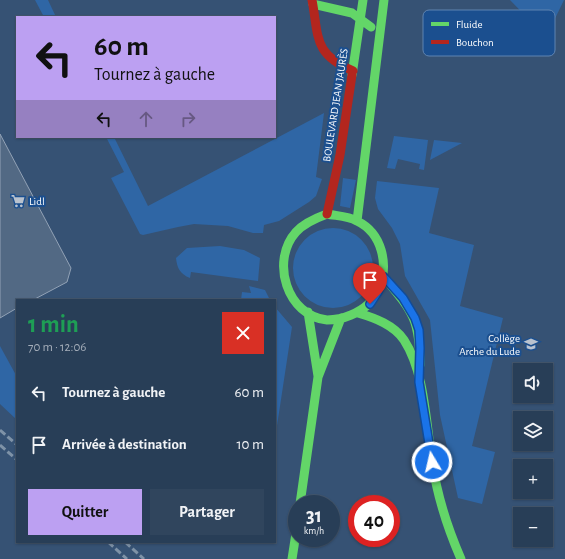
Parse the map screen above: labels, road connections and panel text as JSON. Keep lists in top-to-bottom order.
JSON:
{
  "streets": {
    "main road": ["BOULEVARD JEAN JAURÈS"]
  },
  "places": {
    "supermarket": ["Lidl"],
    "school or university": ["Collège Arche du Lude"]
  },
  "legend": ["Fluide", "Bouchon"],
  "page": {
    "turn": ["60 m", "Tournez à gauche"],
    "heading": ["1 min", "70 m · 12:06"],
    "map_buttons": ["+", "−"],
    "list": [
      {
        "name": "Tournez à gauche",
        "value": "60 m"
      },
      {
        "name": "Arrivée à destination",
        "value": "10 m"
      }
    ],
    "buttons": ["Quitter", "Partager"],
    "speed": "31 km/h",
    "limit": "40"
  }
}
